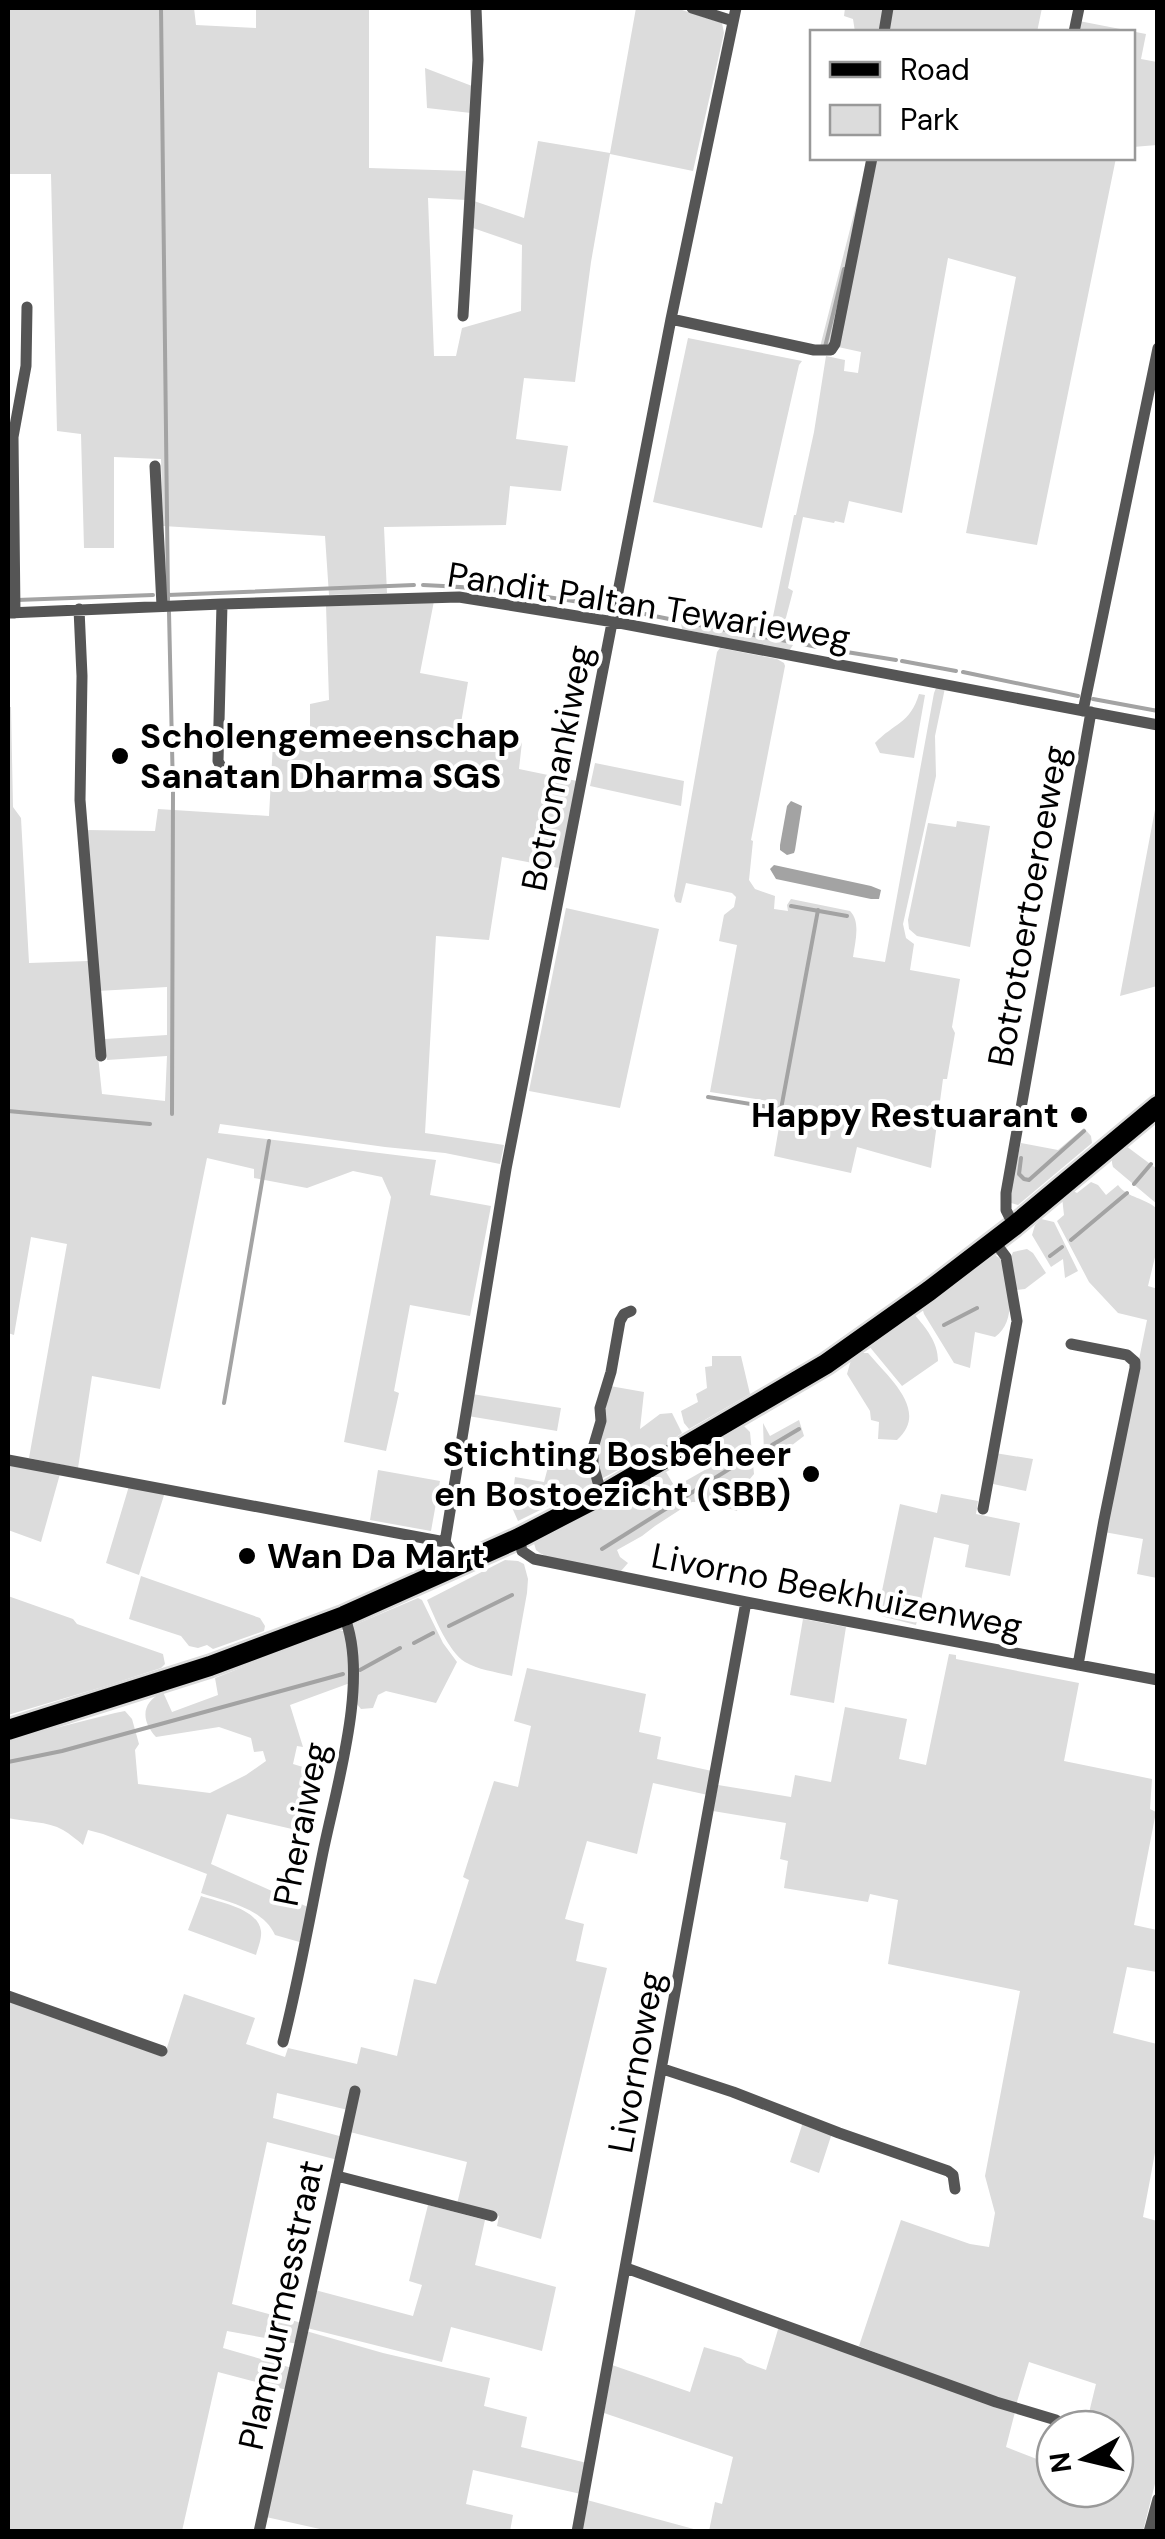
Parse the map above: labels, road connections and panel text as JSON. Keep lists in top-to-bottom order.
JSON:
{
  "streets": {
    "street": [
      "Pandit Paltan Tewarieweg",
      "Botromankiweg",
      "Botrotoertoeroeweg",
      "Livorno Beekhuizenweg",
      "Pheraiweg",
      "Livornoweg",
      "Plamuurmesstraat"
    ]
  },
  "crossings": [
    ["Pandit Paltan Tewarieweg", "Botromankiweg"],
    ["Pandit Paltan Tewarieweg", "Botrotoertoeroeweg"],
    ["Livorno Beekhuizenweg", "Livornoweg"]
  ],
  "places": [
    "Scholengemeenschap Sanatan Dharma SGS",
    "Happy Restuarant",
    "Stichting Bosbeheer en Bostoezicht (SBB)",
    "Wan Da Mart"
  ],
  "legend": ["Road", "Park"],
  "north": "left"
}
